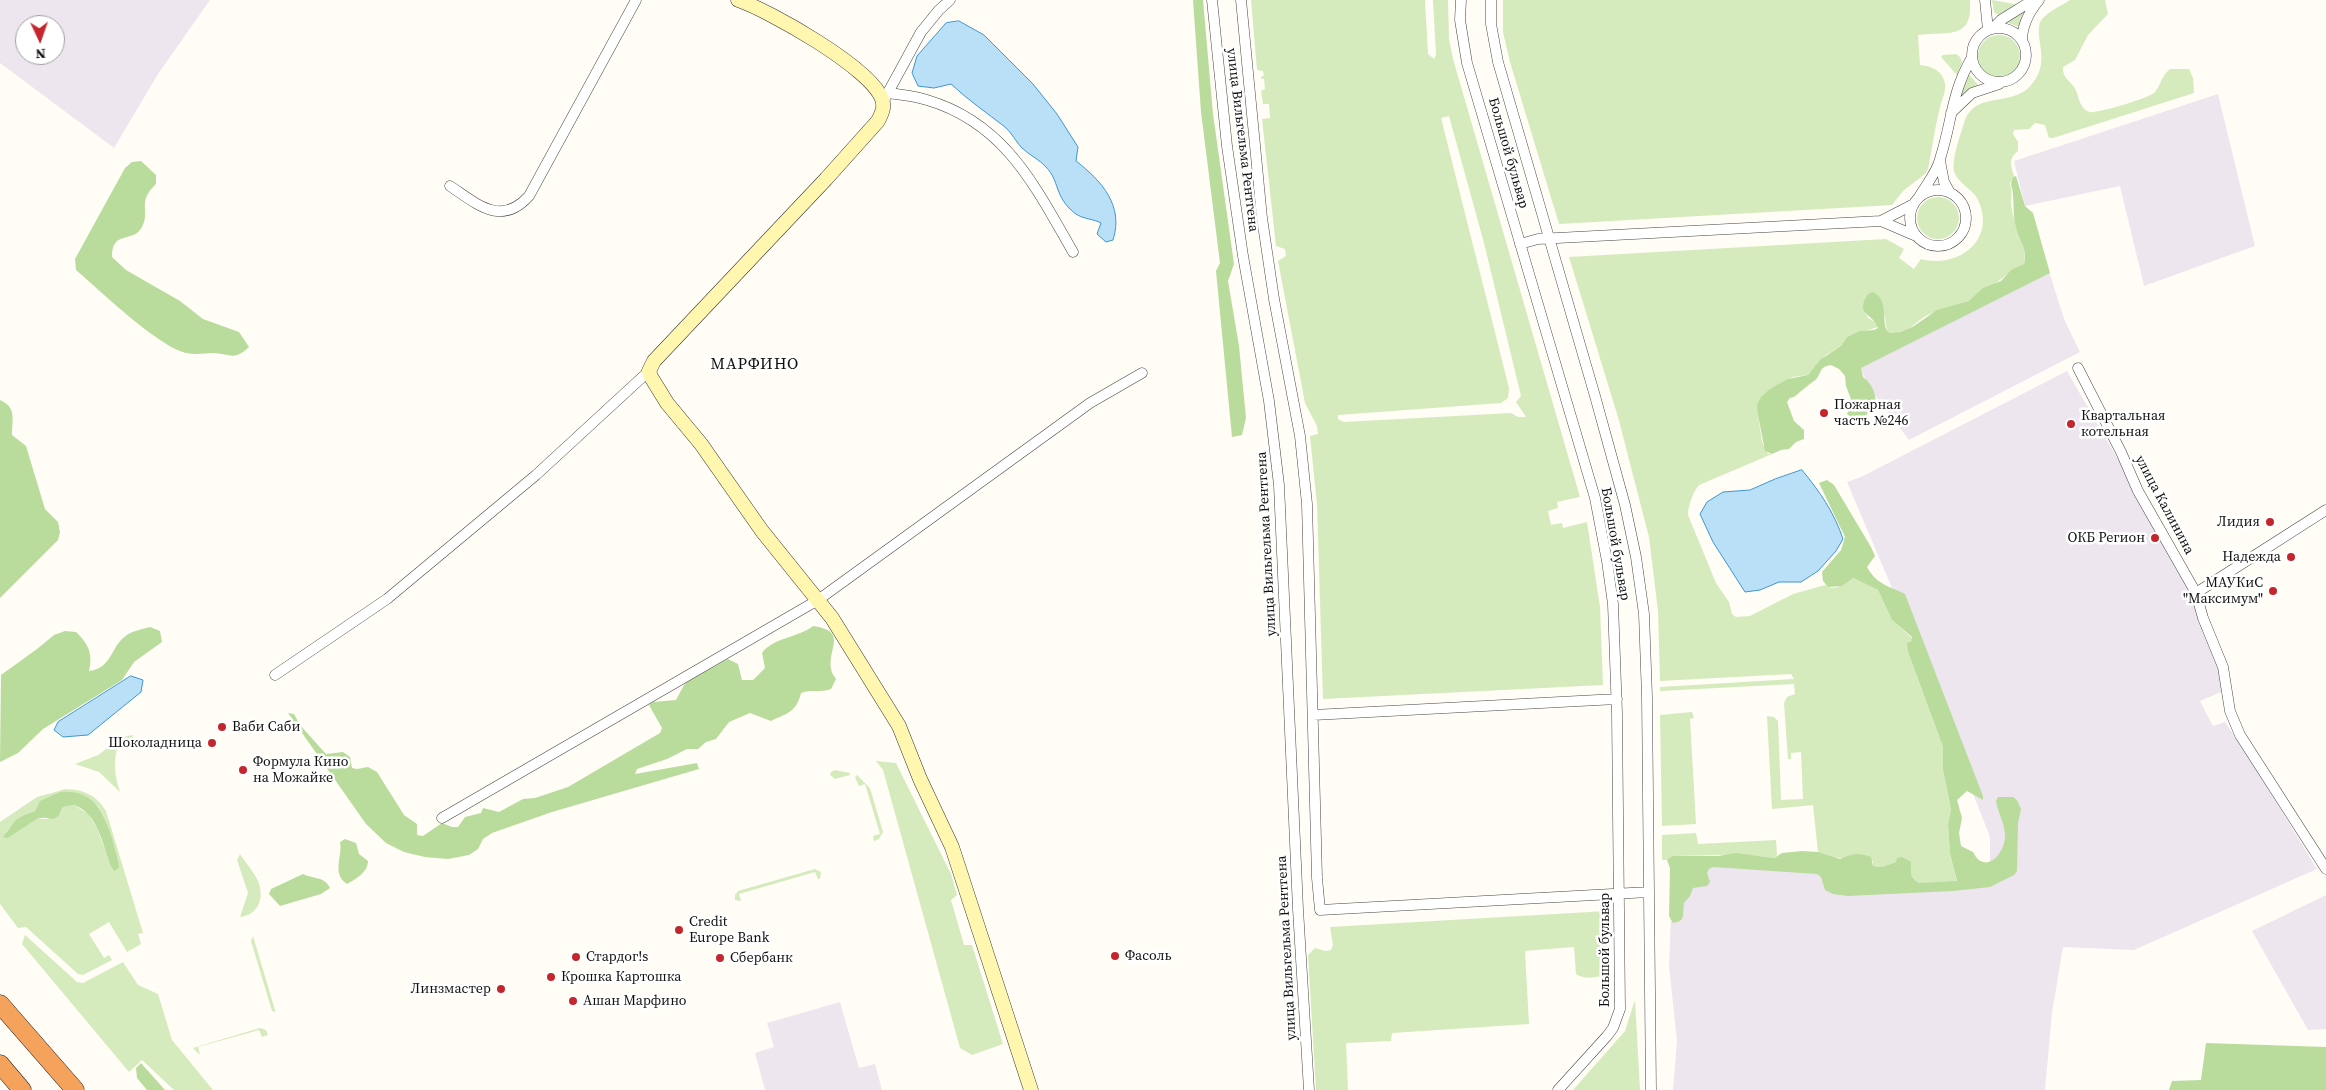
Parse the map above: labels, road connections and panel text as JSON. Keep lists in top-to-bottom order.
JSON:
{
  "streets": {
    "street": ["улица Вильгельма Рентгена", "Большой бульвар", "улица Калинина"]
  },
  "crossings": [
    ["улица Вильгельма Рентгена", "Большой бульвар"]
  ],
  "districts": ["МАРФИНО"],
  "places": [
    "Пожарная часть №246",
    "Квартальная котельная",
    "Лидия",
    "ОКБ Регион",
    "Надежда",
    "МАУКиС \"Максимум\"",
    "Ваби Саби",
    "Шоколадница",
    "Формула Кино на Можайке",
    "Credit Europe Bank",
    "Фасоль",
    "Стардог!s",
    "Сбербанк",
    "Крошка Картошка",
    "Линзмастер",
    "Ашан Марфино"
  ],
  "north": "bottom"
}
